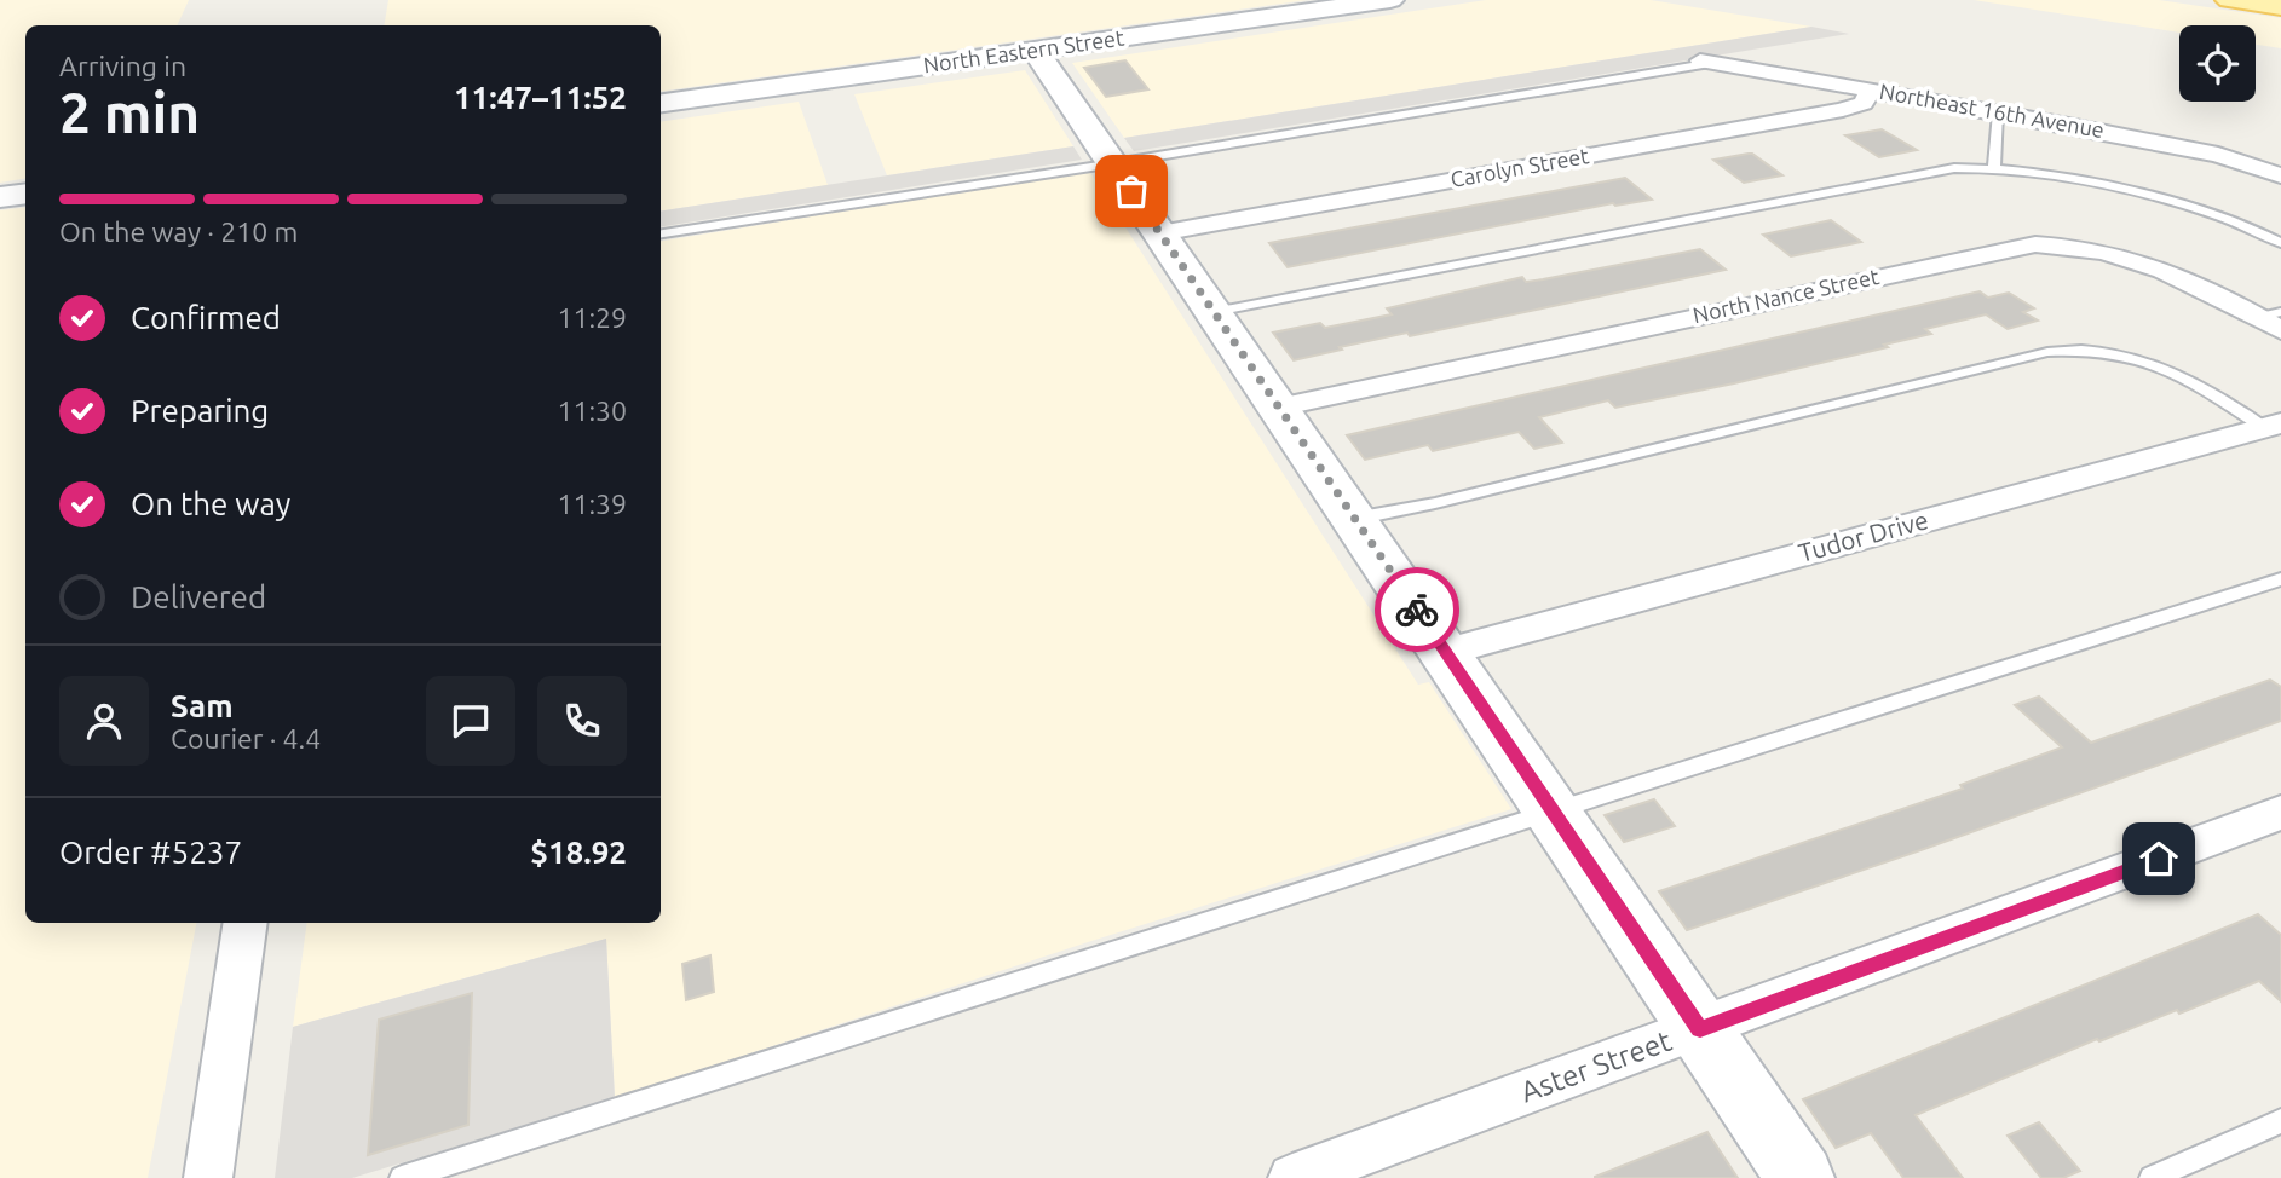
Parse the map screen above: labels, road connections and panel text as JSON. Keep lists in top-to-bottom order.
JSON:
{
  "streets": {
    "street": [
      "North Eastern Street",
      "Northeast 16th Avenue",
      "Carolyn Street",
      "North Nance Street",
      "Tudor Drive",
      "Aster Street"
    ]
  },
  "crossings": [
    ["Northeast 16th Avenue", "Carolyn Street"]
  ],
  "page": {
    "heading": ["2 min", "Arriving in", "11:47–11:52"],
    "panel": [
      "Sam",
      "Courier · 4.4",
      "Order #5237",
      "$18.92"
    ],
    "bar": "On the way · 210 m",
    "list": [
      ["Confirmed", "11:29"],
      ["Preparing", "11:30"],
      ["On the way", "11:39"],
      "Delivered"
    ]
  }
}
